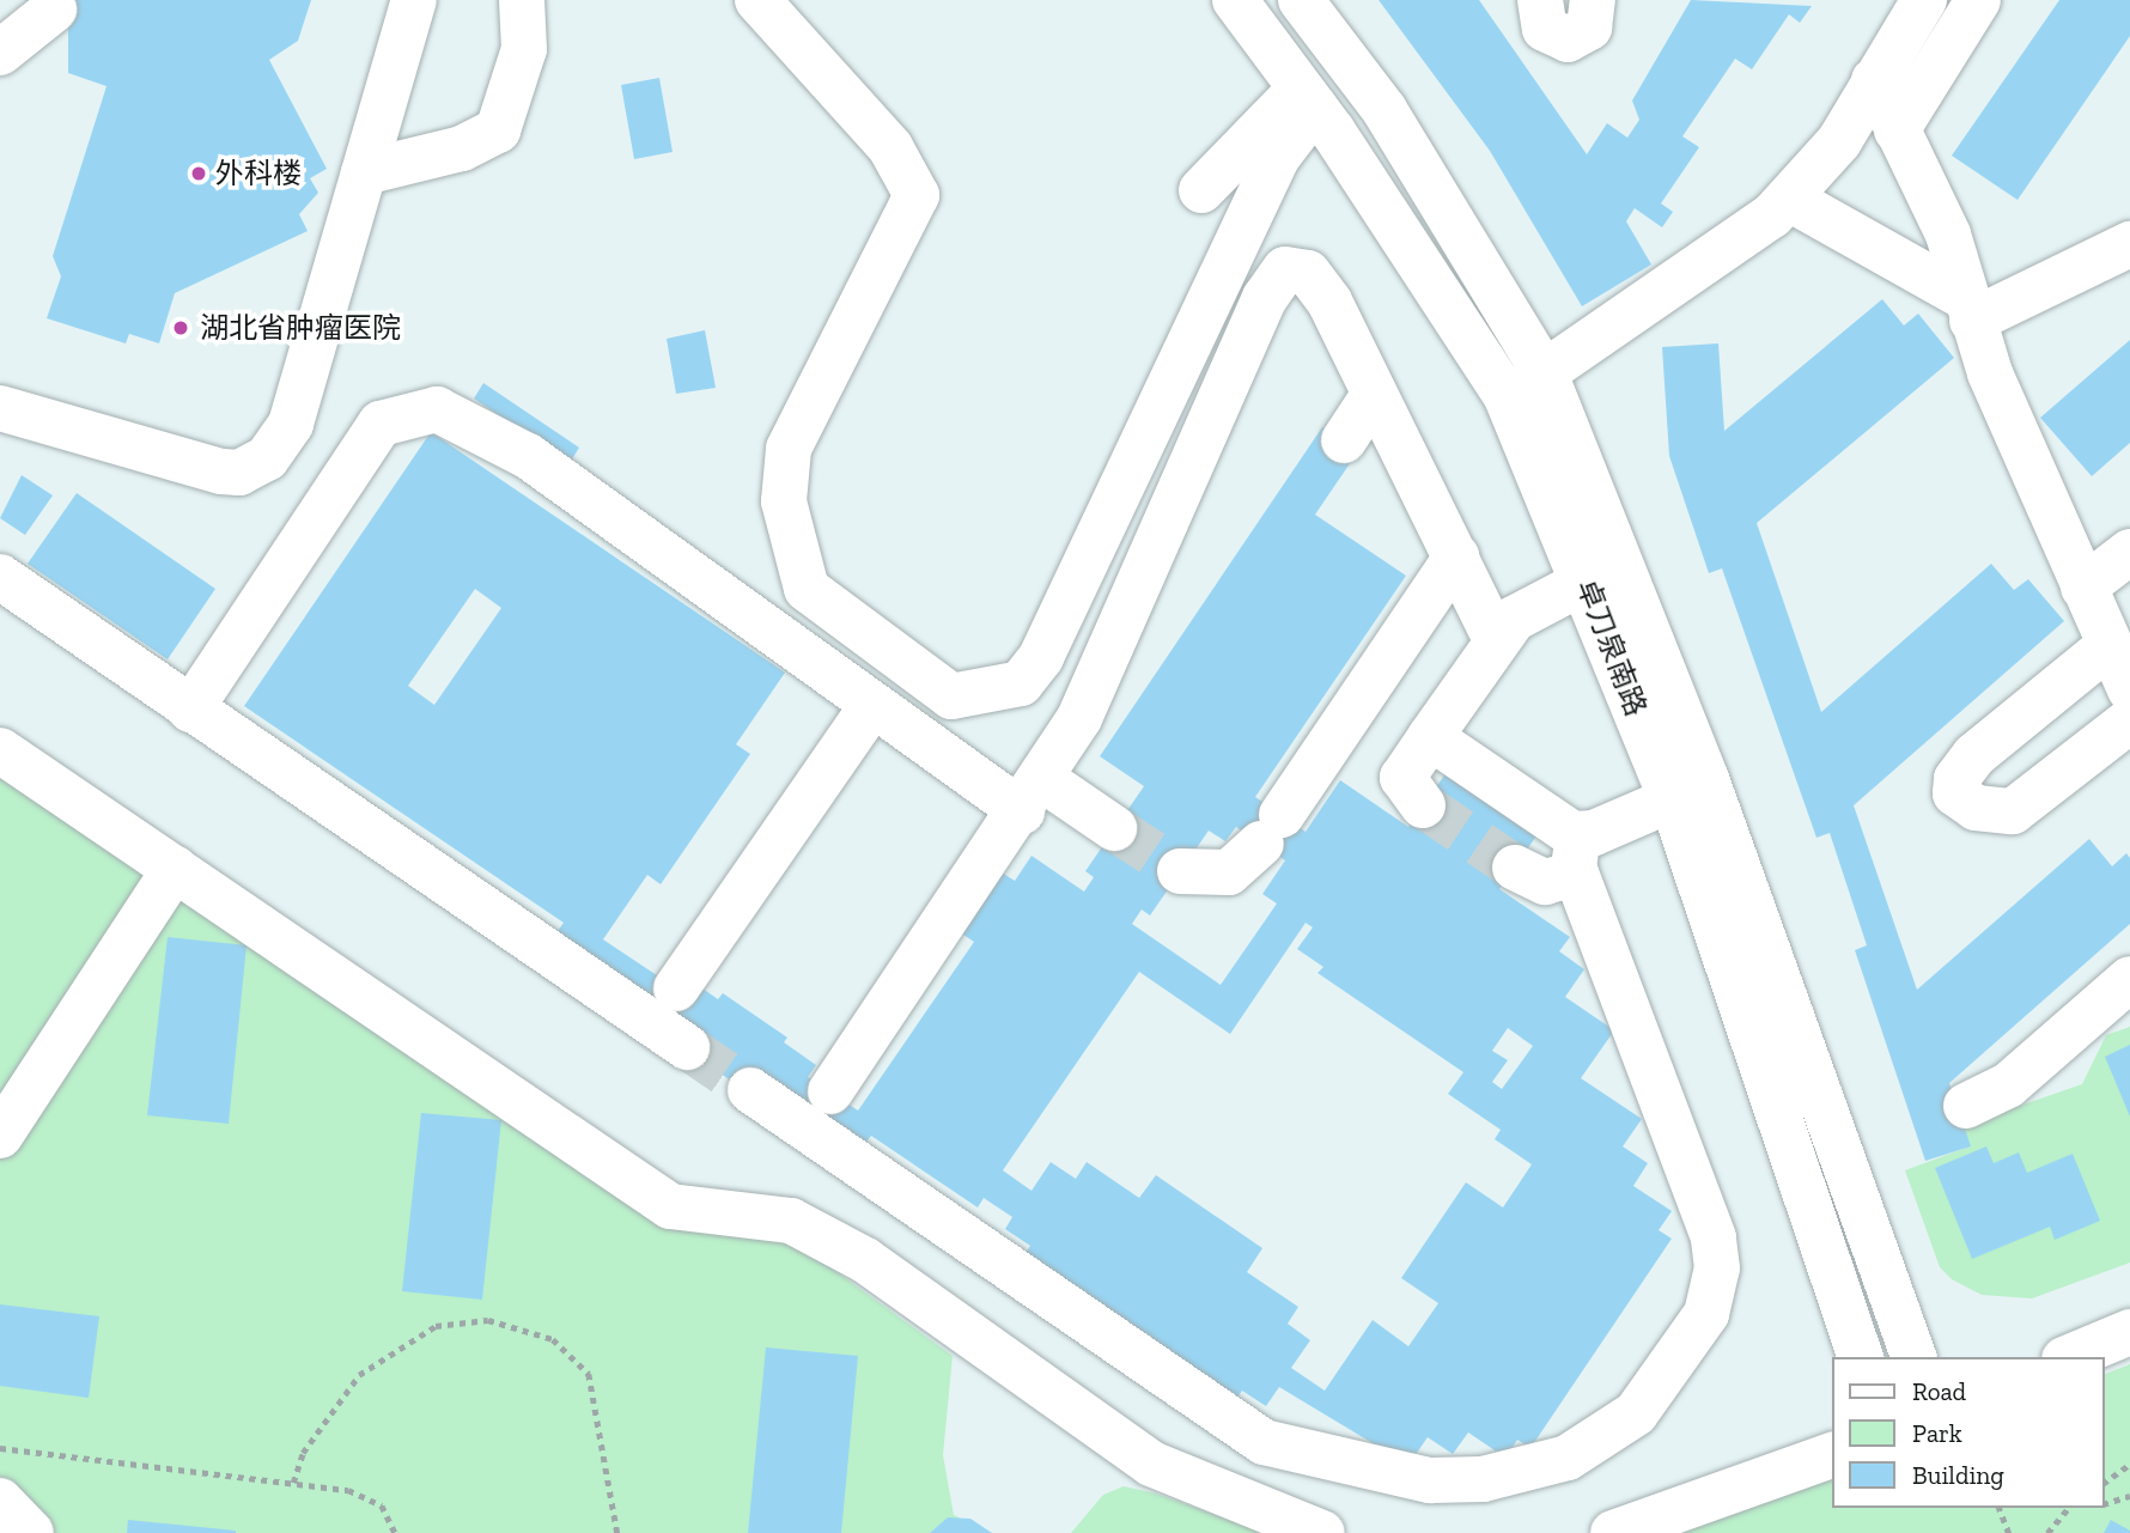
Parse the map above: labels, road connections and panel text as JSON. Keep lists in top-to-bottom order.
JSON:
{
  "streets": {
    "street": ["卓刀泉南路"]
  },
  "places": ["外科楼", "湖北省肿瘤医院"],
  "legend": ["Road", "Park", "Building"]
}
